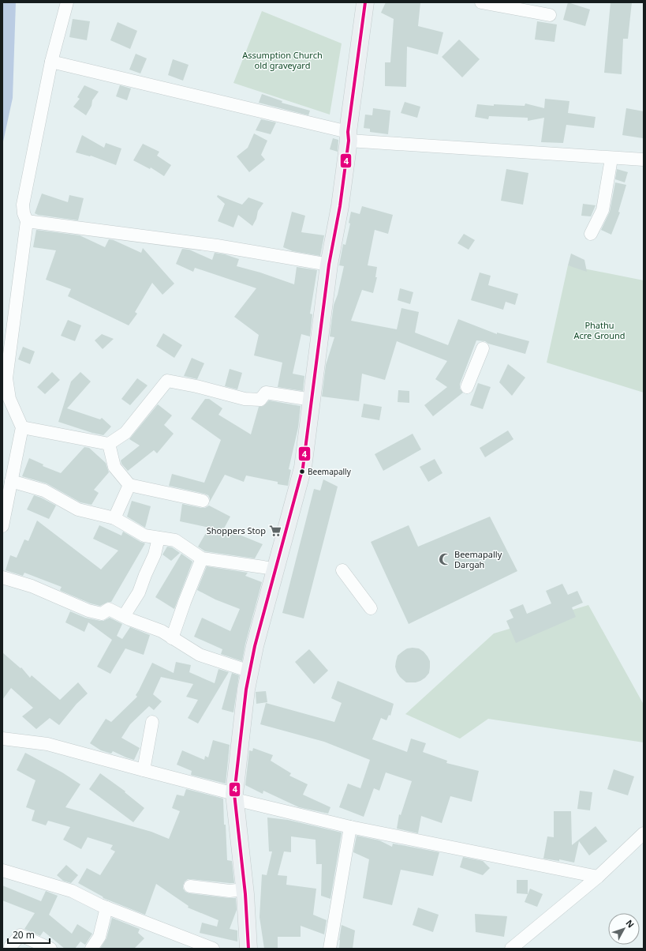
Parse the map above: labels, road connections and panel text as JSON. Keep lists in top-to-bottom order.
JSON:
{
  "parks": ["Assumption Church old graveyard", "Phathu Acre Ground"],
  "places": {
    "other": ["Beemapally"],
    "supermarket": ["Shoppers Stop"],
    "mosque": ["Beemapally Dargah"]
  },
  "lines": ["transit line 4"],
  "scale_bar": "20 m",
  "north": "top right"
}
